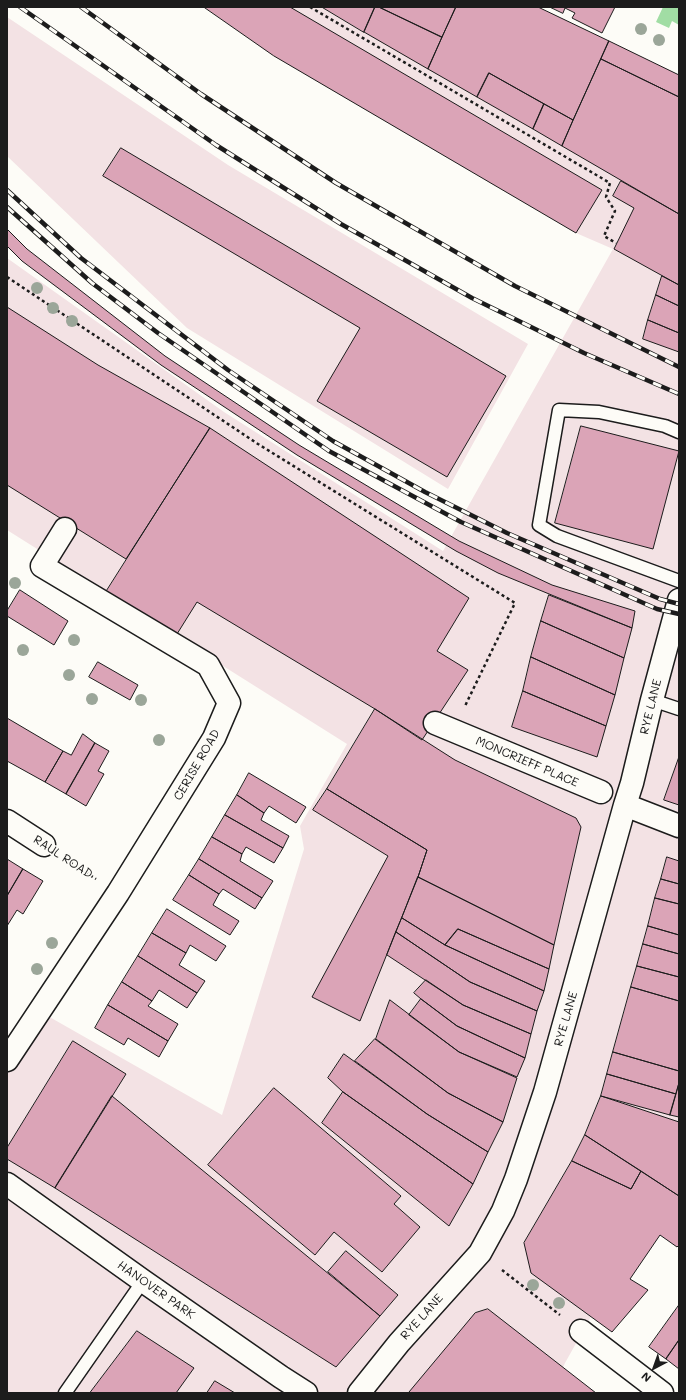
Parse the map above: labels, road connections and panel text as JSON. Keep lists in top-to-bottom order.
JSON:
{
  "streets": {
    "street": [
      "RYE LANE",
      "MONCRIEFF PLACE",
      "CERISE ROAD",
      "RAUL ROAD",
      "HANOVER PARK"
    ]
  },
  "crossings": [
    ["CERISE ROAD", "RAUL ROAD"]
  ],
  "north": "bottom left"
}
